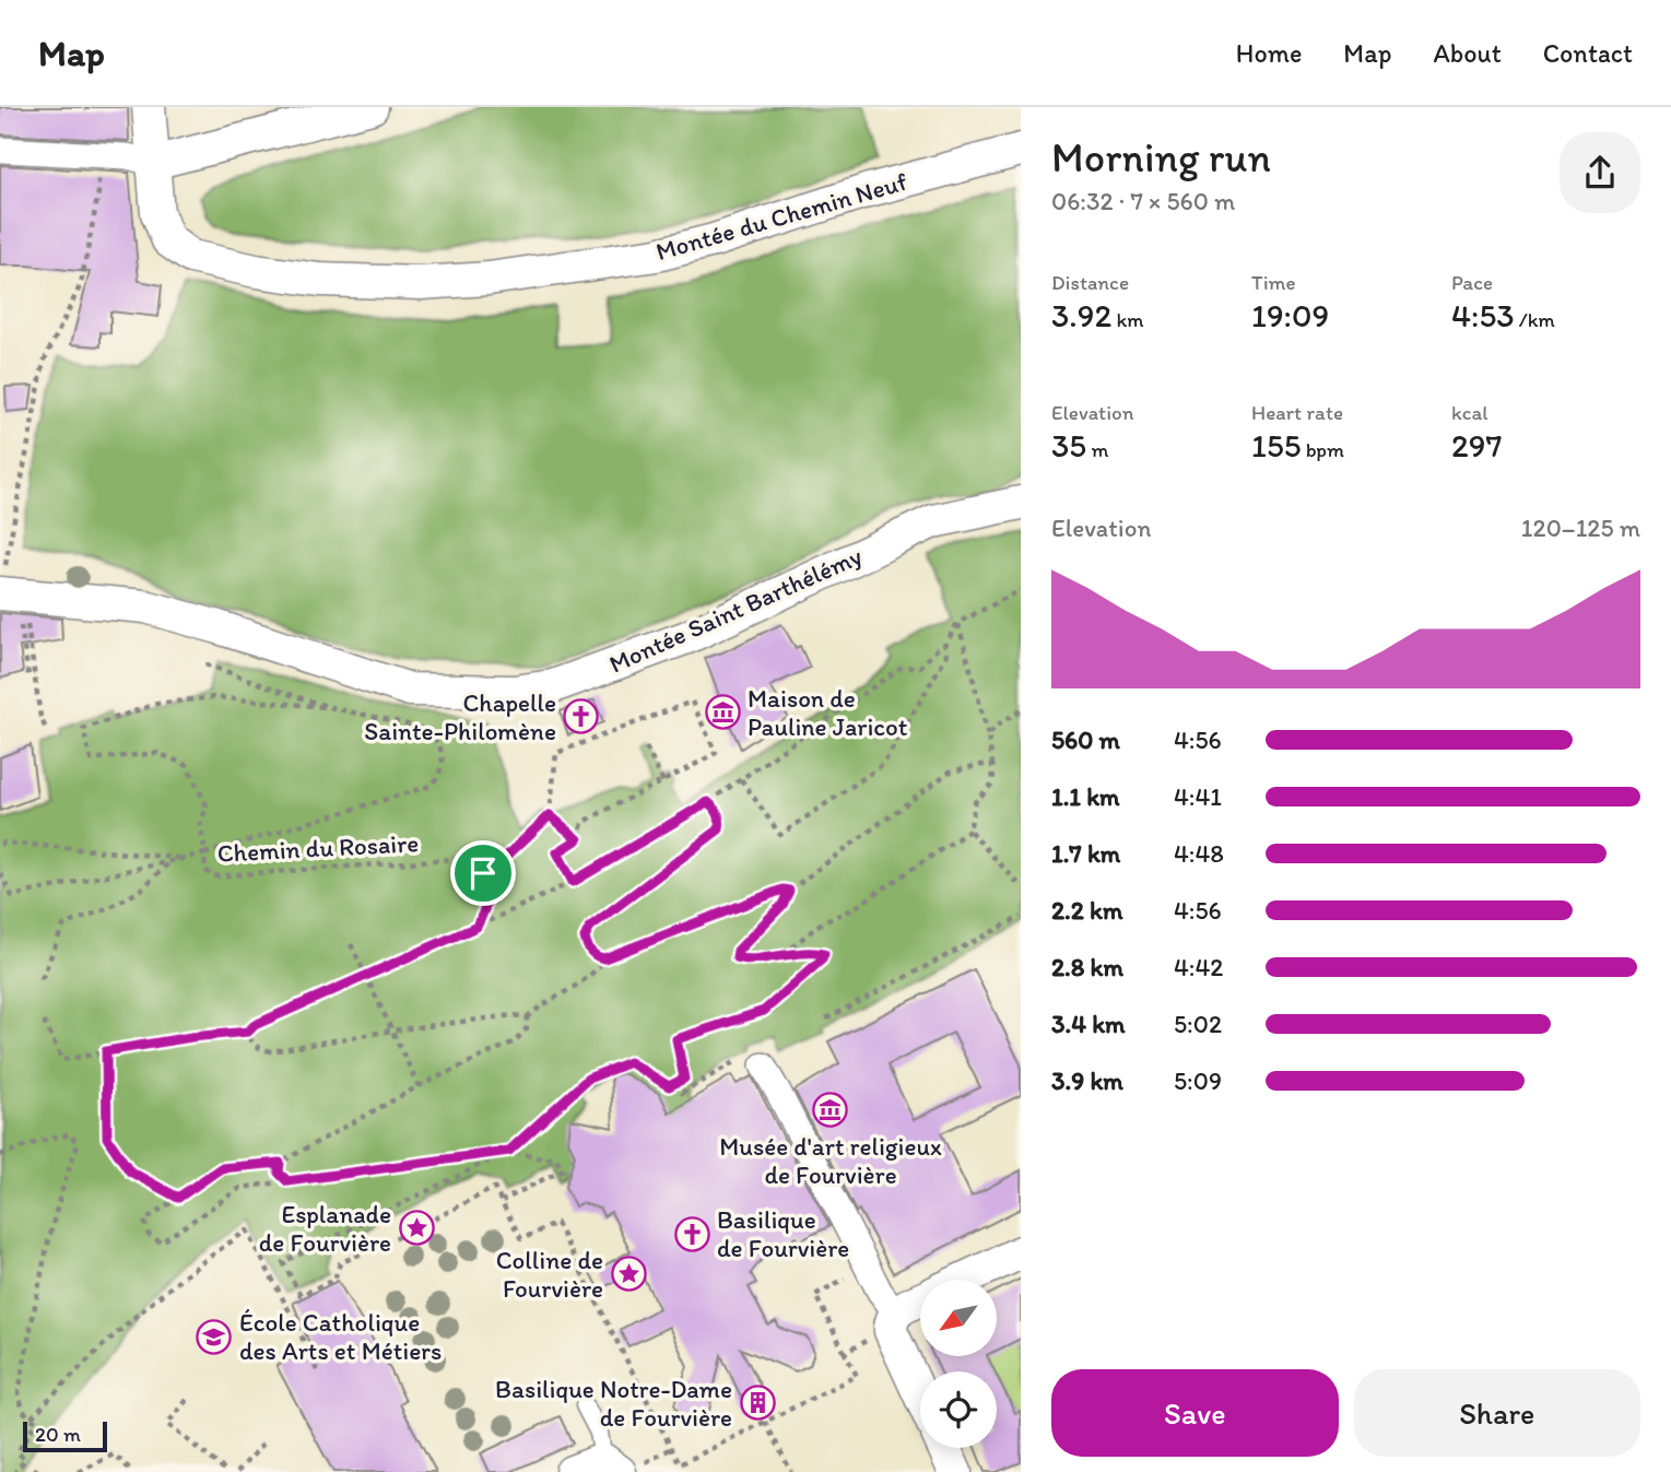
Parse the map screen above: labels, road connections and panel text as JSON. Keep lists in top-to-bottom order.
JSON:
{
  "streets": {
    "street": ["Montée du Chemin Neuf", "Montée Saint Barthélémy"],
    "path": ["Chemin du Rosaire"]
  },
  "places": {
    "museum": ["Maison de Pauline Jaricot", "Musée d'art religieux de Fourvière"],
    "church": ["Chapelle Sainte-Philomène", "Basilique de Fourvière"],
    "place": ["Esplanade de Fourvière", "Colline de Fourvière"],
    "school or university": ["École Catholique des Arts et Métiers"],
    "building": ["Basilique Notre-Dame de Fourvière"]
  },
  "scale_bar": "20 m",
  "north": "bottom left",
  "page": {
    "header": "Map",
    "nav": [
      "Home",
      "Map",
      "About",
      "Contact"
    ],
    "heading": ["Morning run", "06:32 · 7 × 560 m"],
    "stats": [
      ["Distance", "3.92 km"],
      ["Time", "19:09"],
      ["Pace", "4:53 /km"],
      ["Elevation", "35 m"],
      ["Heart rate", "155 bpm"],
      ["kcal", "297"]
    ],
    "chart": ["Elevation", "120–125 m"],
    "list": [
      {
        "name": "560 m",
        "note": "4:56"
      },
      {
        "name": "1.1 km",
        "note": "4:41"
      },
      {
        "name": "1.7 km",
        "note": "4:48"
      },
      {
        "name": "2.2 km",
        "note": "4:56"
      },
      {
        "name": "2.8 km",
        "note": "4:42"
      },
      {
        "name": "3.4 km",
        "note": "5:02"
      },
      {
        "name": "3.9 km",
        "note": "5:09"
      }
    ],
    "buttons": ["Save", "Share"],
    "scale": "20 m"
  }
}
